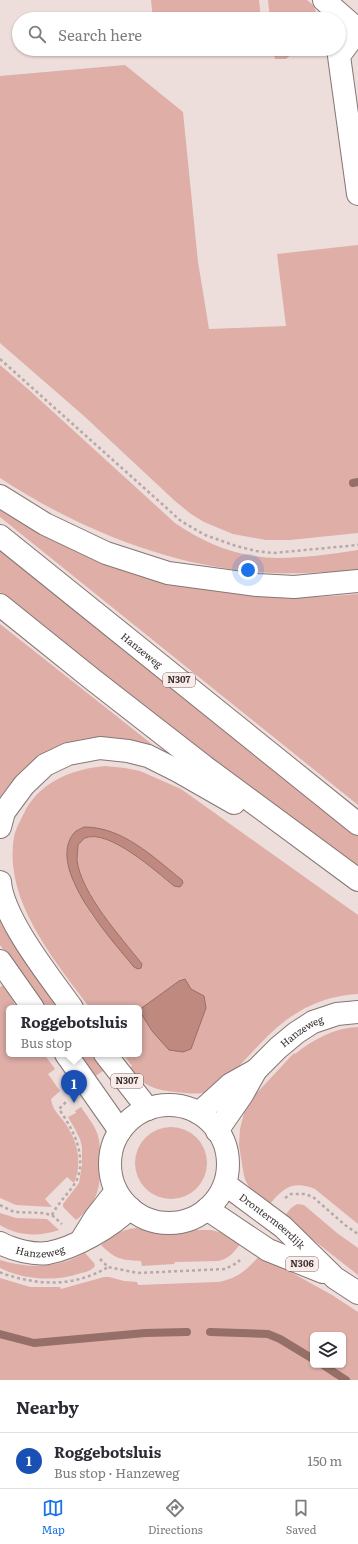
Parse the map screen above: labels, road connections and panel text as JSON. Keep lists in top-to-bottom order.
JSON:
{
  "streets": {
    "main road": [
      "Hanzeweg",
      "N307",
      "Drontermeerdijk",
      "N306"
    ]
  },
  "crossings": [
    ["Hanzeweg", "N307"],
    ["Hanzeweg", "Drontermeerdijk"],
    ["N307", "Drontermeerdijk"]
  ],
  "page": {
    "search": "Search here",
    "popup": ["Roggebotsluis", "Bus stop"],
    "pins": "1",
    "heading": "Nearby",
    "list": [
      {
        "mark": "1",
        "name": "Roggebotsluis",
        "note": "Bus stop · Hanzeweg",
        "value": "150 m"
      }
    ],
    "nav": ["Map", "Directions", "Saved"]
  }
}
